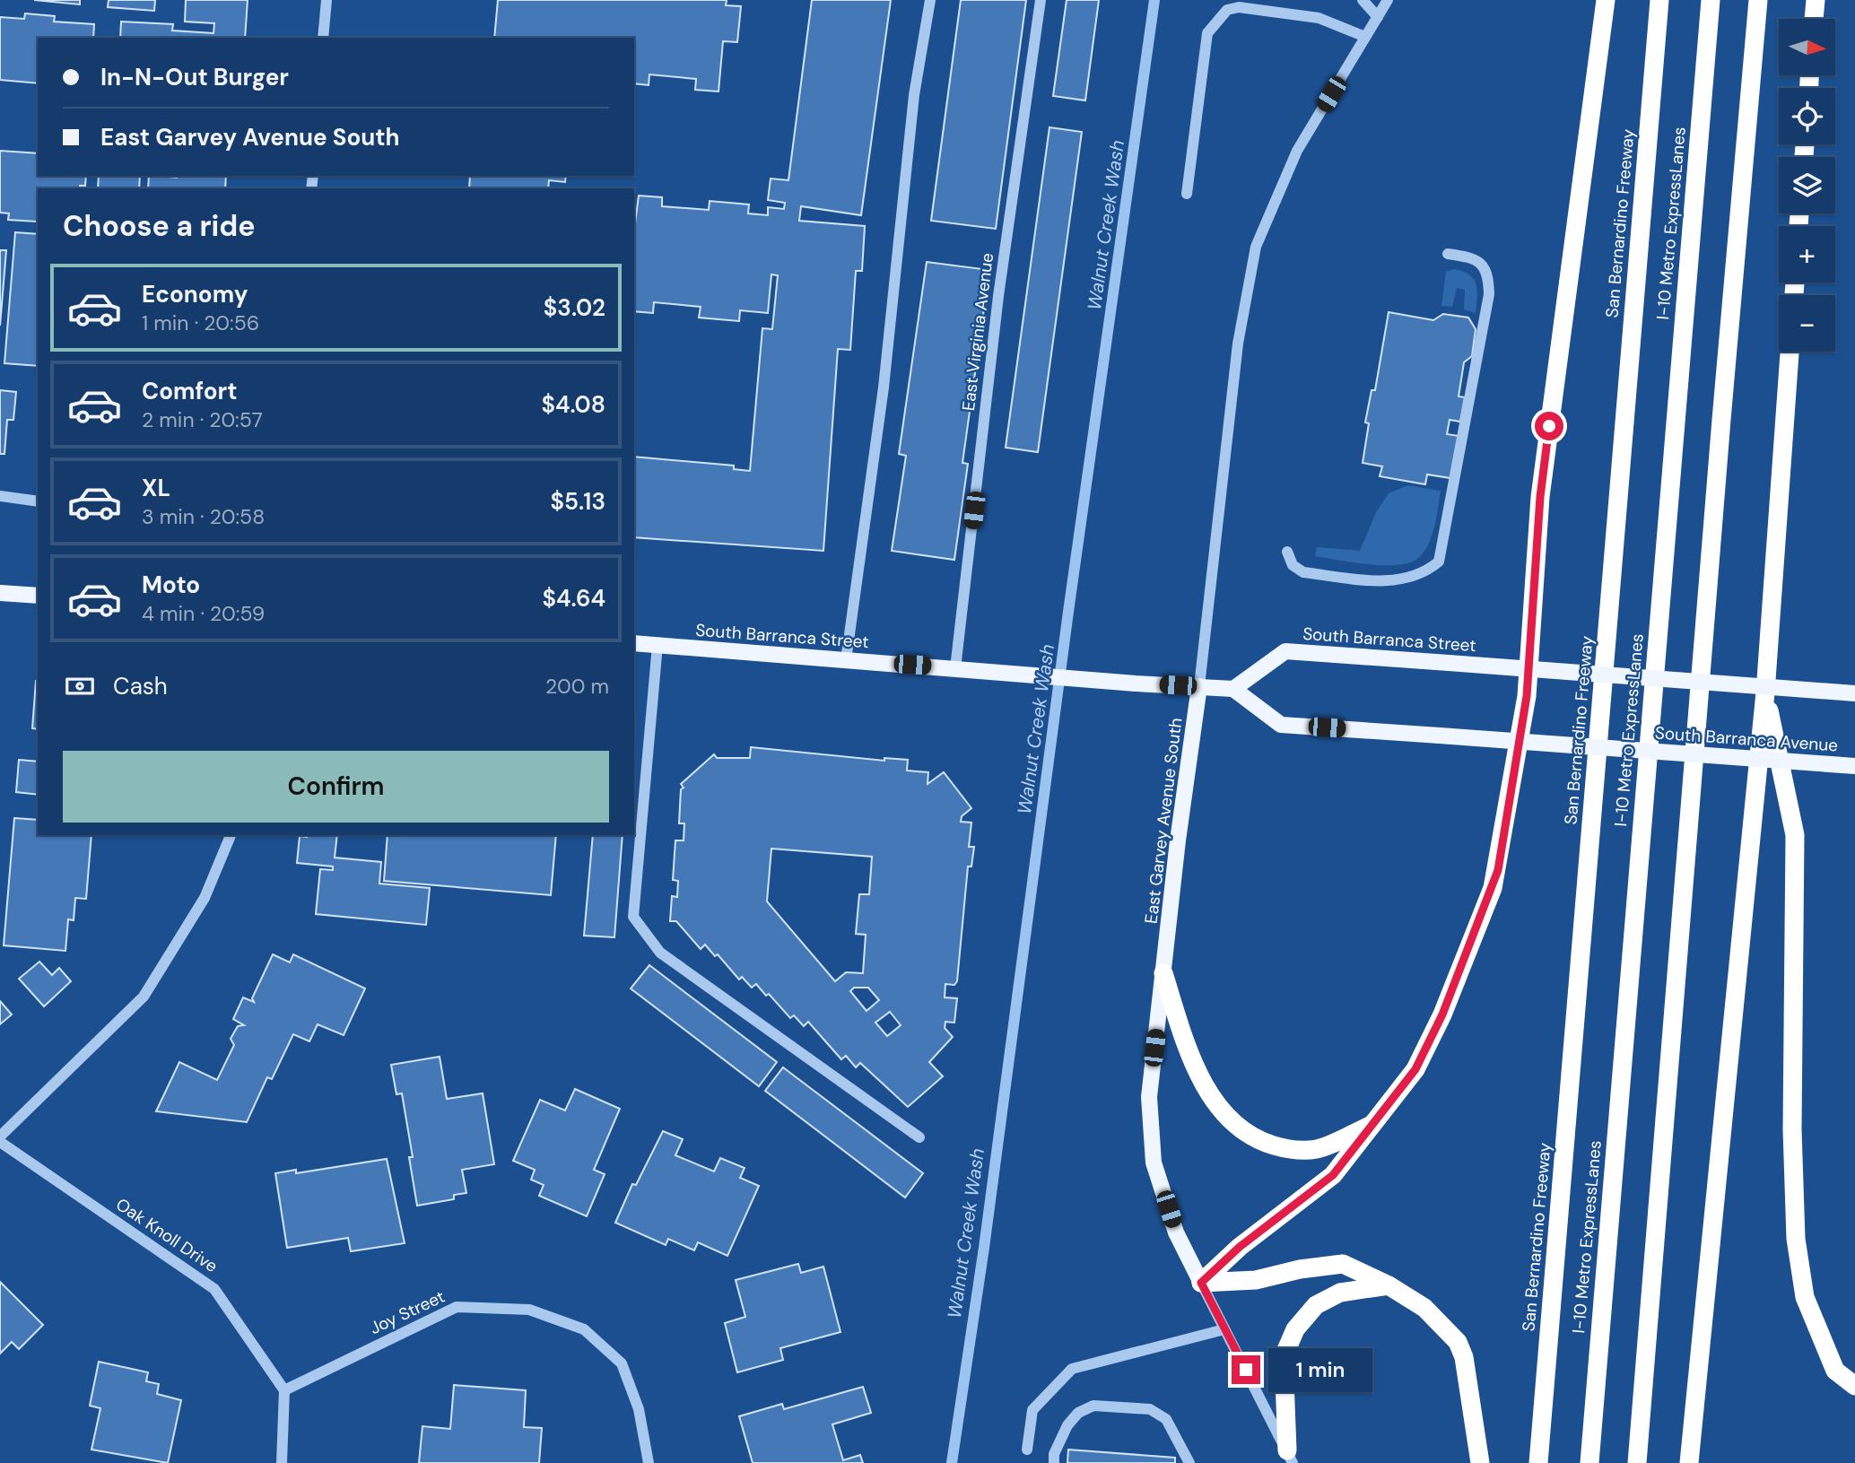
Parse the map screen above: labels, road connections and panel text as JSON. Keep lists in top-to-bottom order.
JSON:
{
  "streets": {
    "highway": ["San Bernardino Freeway", "I-10 Metro ExpressLanes"],
    "main road": ["South Barranca Street", "South Barranca Avenue", "East Garvey Avenue South"],
    "street": ["East Virginia Avenue", "Oak Knoll Drive", "Joy Street"]
  },
  "crossings": [
    ["East Virginia Avenue", "South Barranca Street"],
    ["South Barranca Street", "South Barranca Avenue"],
    ["South Barranca Street", "East Garvey Avenue South"],
    ["Oak Knoll Drive", "Joy Street"]
  ],
  "water": ["Walnut Creek Wash"],
  "north": "right",
  "page": {
    "map_buttons": ["+", "−"],
    "banner": ["In-N-Out Burger", "East Garvey Avenue South"],
    "heading": "Choose a ride",
    "list": [
      {
        "name": "Economy",
        "note": "1 min · 20:56",
        "value": "$3.02"
      },
      {
        "name": "Comfort",
        "note": "2 min · 20:57",
        "value": "$4.08"
      },
      {
        "name": "XL",
        "note": "3 min · 20:58",
        "value": "$5.13"
      },
      {
        "name": "Moto",
        "note": "4 min · 20:59",
        "value": "$4.64"
      }
    ],
    "pay": ["Cash", "200 m"],
    "buttons": "Confirm",
    "bubble": "1 min"
  }
}
